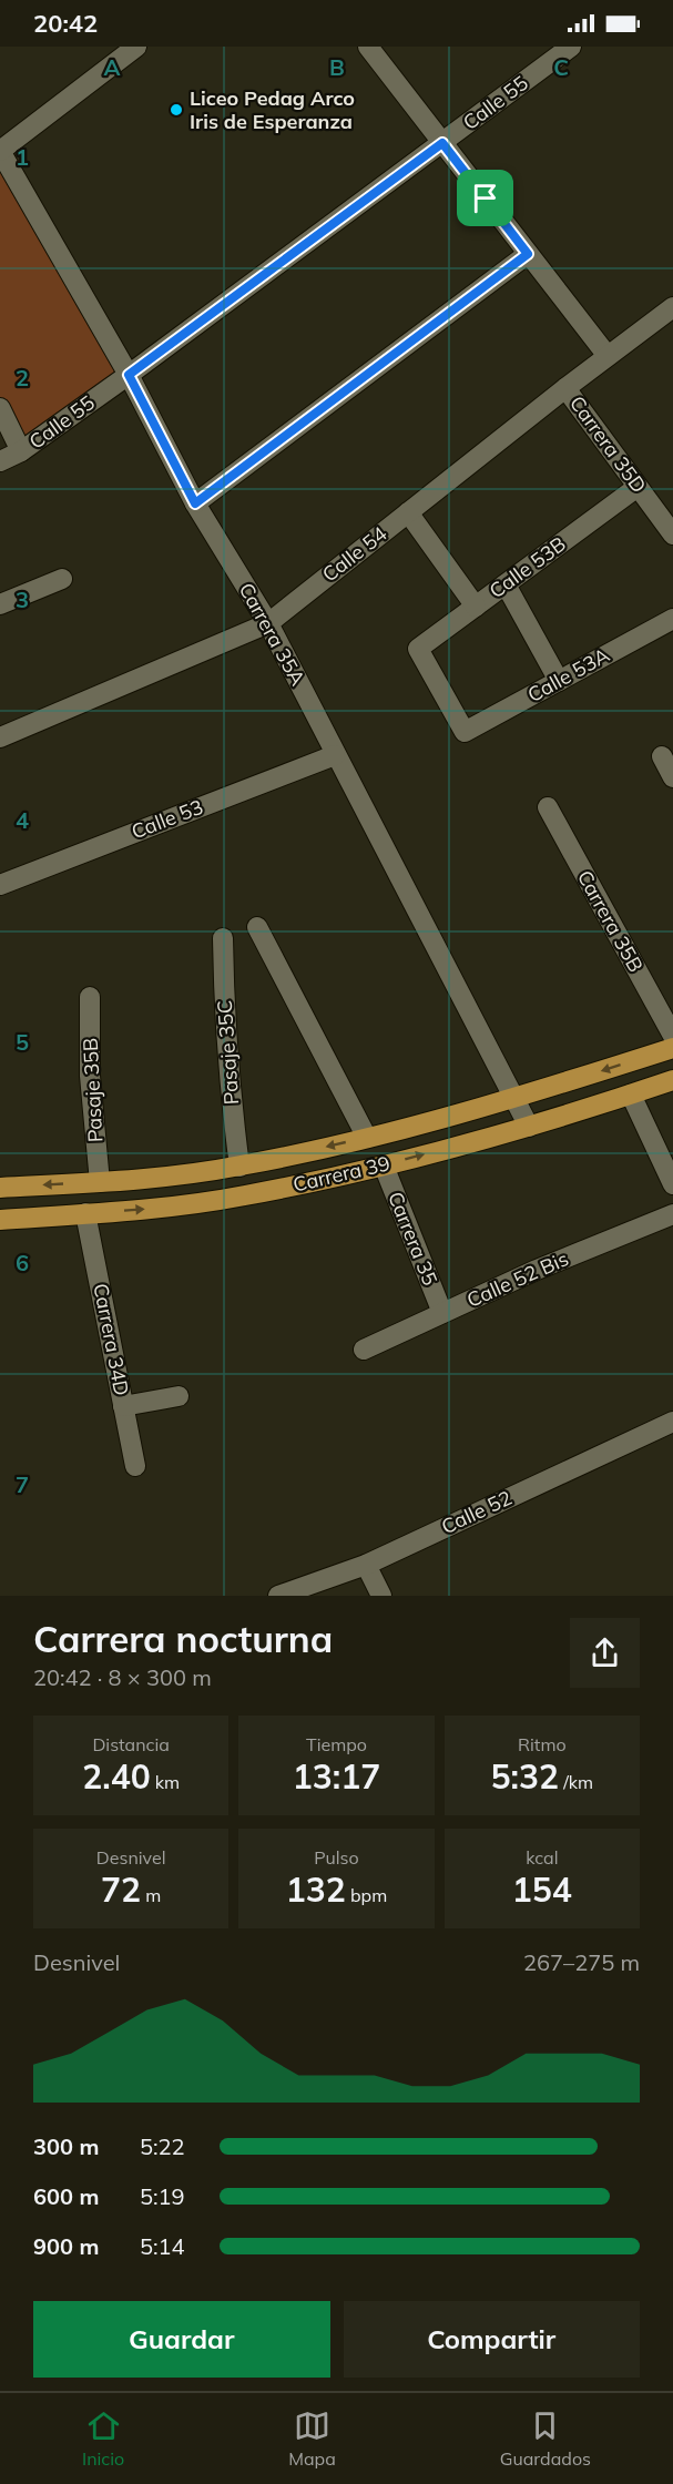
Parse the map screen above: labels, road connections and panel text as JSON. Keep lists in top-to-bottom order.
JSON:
{
  "streets": {
    "main road": ["Carrera 39"],
    "street": [
      "Calle 55",
      "Carrera 35D",
      "Calle 54",
      "Calle 53B",
      "Carrera 35A",
      "Calle 53A",
      "Calle 53",
      "Carrera 35B",
      "Pasaje 35C",
      "Pasaje 35B",
      "Carrera 35",
      "Calle 52 Bis",
      "Carrera 34D",
      "Calle 52"
    ]
  },
  "crossings": [
    ["Calle 55", "Carrera 35A"],
    ["Carrera 35D", "Calle 54"],
    ["Carrera 35D", "Calle 53B"],
    ["Calle 54", "Carrera 35A"],
    ["Calle 53B", "Calle 53A"],
    ["Carrera 35A", "Calle 53"],
    ["Carrera 35A", "Carrera 39"],
    ["Pasaje 35C", "Carrera 39"],
    ["Pasaje 35B", "Carrera 39"],
    ["Carrera 39", "Carrera 35"],
    ["Carrera 39", "Carrera 34D"],
    ["Carrera 35", "Calle 52 Bis"]
  ],
  "places": ["Liceo Pedag Arco Iris de Esperanza"],
  "page": {
    "status": "20:42",
    "heading": ["Carrera nocturna", "20:42 · 8 × 300 m"],
    "stats": [
      ["Distancia", "2.40 km"],
      ["Tiempo", "13:17"],
      ["Ritmo", "5:32 /km"],
      ["Desnivel", "72 m"],
      ["Pulso", "132 bpm"],
      ["kcal", "154"]
    ],
    "chart": ["Desnivel", "267–275 m"],
    "list": [
      {
        "name": "300 m",
        "note": "5:22"
      },
      {
        "name": "600 m",
        "note": "5:19"
      },
      {
        "name": "900 m",
        "note": "5:14"
      }
    ],
    "buttons": ["Guardar", "Compartir"],
    "tabs": ["Inicio", "Mapa", "Guardados"]
  },
  "grid": {
    "columns": ["A", "B", "C"],
    "rows": [
      "1",
      "2",
      "3",
      "4",
      "5",
      "6",
      "7"
    ]
  }
}
